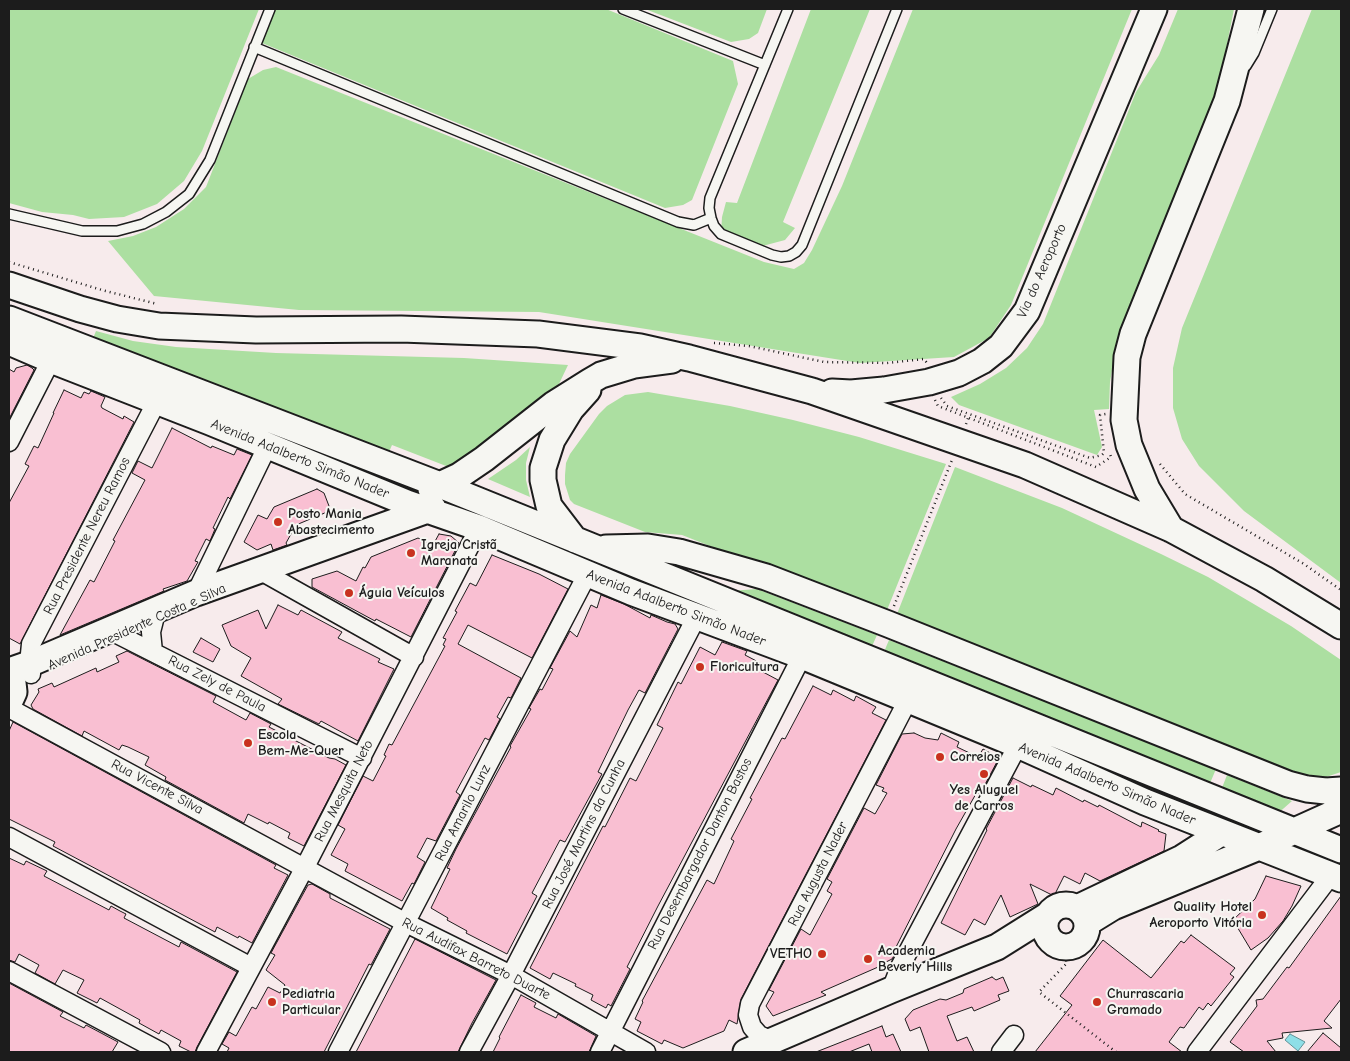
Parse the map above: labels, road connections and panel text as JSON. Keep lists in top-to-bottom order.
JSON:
{
  "streets": {
    "main road": ["Via do Aeroporto", "Avenida Adalberto Simão Nader", "Avenida Presidente Costa e Silva"],
    "street": [
      "Rua Presidente Nereu Ramos",
      "Rua Zely de Paula",
      "Rua Vicente Silva",
      "Rua Mesquita Neto",
      "Rua Amarilo Lunz",
      "Rua José Martins da Cunha",
      "Rua Desembargador Danton Bastos",
      "Rua Augusta Nader",
      "Rua Audifax Barreto Duarte"
    ]
  },
  "crossings": [
    ["Avenida Adalberto Simão Nader", "Rua Presidente Nereu Ramos"],
    ["Avenida Adalberto Simão Nader", "Avenida Presidente Costa e Silva"],
    ["Avenida Adalberto Simão Nader", "Rua Mesquita Neto"],
    ["Avenida Adalberto Simão Nader", "Rua Amarilo Lunz"],
    ["Avenida Adalberto Simão Nader", "Rua José Martins da Cunha"],
    ["Avenida Adalberto Simão Nader", "Rua Desembargador Danton Bastos"],
    ["Avenida Adalberto Simão Nader", "Rua Augusta Nader"],
    ["Rua Presidente Nereu Ramos", "Avenida Presidente Costa e Silva"],
    ["Avenida Presidente Costa e Silva", "Rua Zely de Paula"],
    ["Rua Zely de Paula", "Rua Mesquita Neto"],
    ["Rua Vicente Silva", "Rua Mesquita Neto"],
    ["Rua Vicente Silva", "Rua Audifax Barreto Duarte"],
    ["Rua Mesquita Neto", "Rua Audifax Barreto Duarte"],
    ["Rua Amarilo Lunz", "Rua Audifax Barreto Duarte"],
    ["Rua José Martins da Cunha", "Rua Audifax Barreto Duarte"],
    ["Rua Desembargador Danton Bastos", "Rua Audifax Barreto Duarte"]
  ],
  "places": [
    "Posto Mania Abastecimento",
    "Igreja Cristã Maranata",
    "Águia Veículos",
    "Floricultura",
    "Escola Bem-Me-Quer",
    "Correios",
    "Yes Aluguel de Carros",
    "Quality Hotel Aeroporto Vitória",
    "VETHO",
    "Academia Beverly Hills",
    "Pediatria Particular",
    "Churrascaria Gramado"
  ]
}
